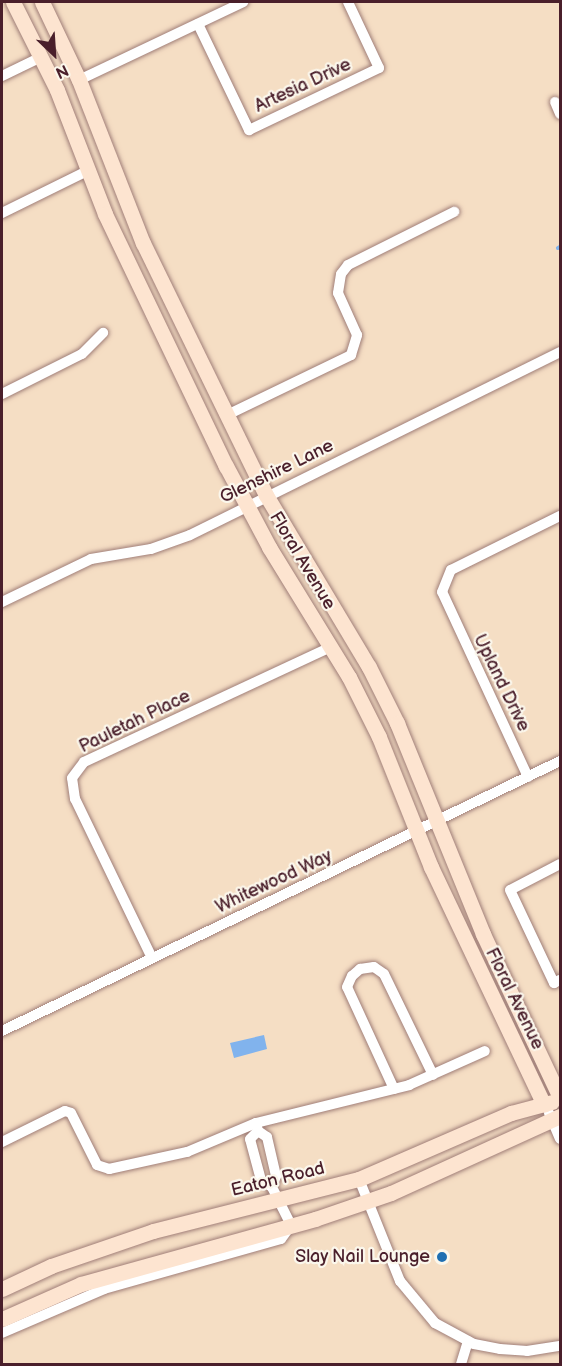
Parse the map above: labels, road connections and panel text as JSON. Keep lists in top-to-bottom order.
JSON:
{
  "streets": {
    "street": [
      "Artesia Drive",
      "Glenshire Lane",
      "Floral Avenue",
      "Upland Drive",
      "Pauletah Place",
      "Whitewood Way",
      "Eaton Road"
    ]
  },
  "crossings": [
    ["Glenshire Lane", "Floral Avenue"],
    ["Floral Avenue", "Pauletah Place"],
    ["Floral Avenue", "Whitewood Way"],
    ["Floral Avenue", "Eaton Road"],
    ["Upland Drive", "Whitewood Way"],
    ["Pauletah Place", "Whitewood Way"]
  ],
  "places": ["Slay Nail Lounge"],
  "north": "bottom right"
}
